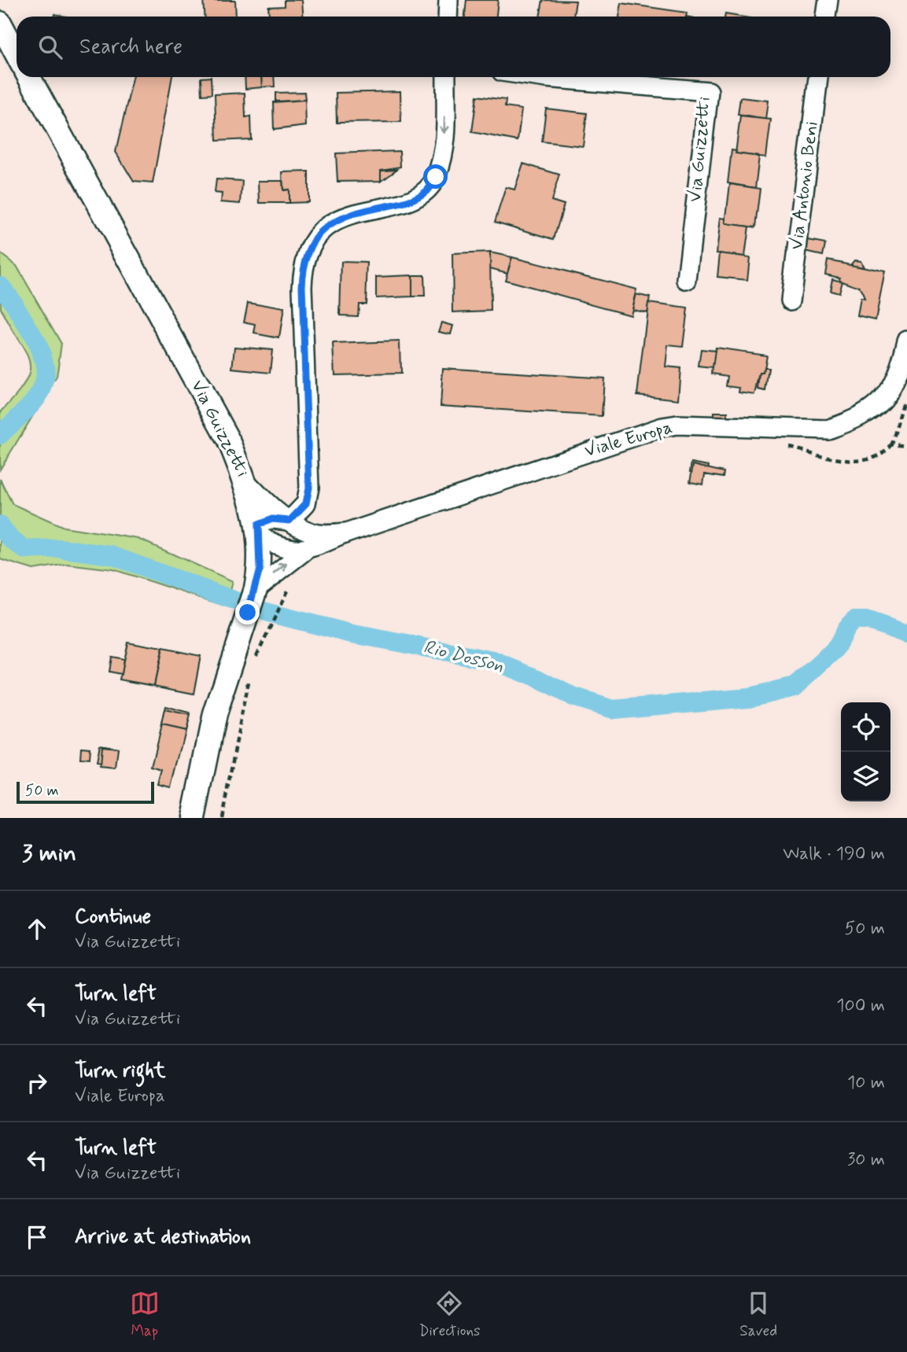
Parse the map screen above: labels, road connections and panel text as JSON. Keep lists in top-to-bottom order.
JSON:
{
  "streets": {
    "street": ["Via Guizzetti", "Via Antonio Beni", "Viale Europa"]
  },
  "crossings": [
    ["Via Guizzetti", "Viale Europa"]
  ],
  "water": ["Rio Dosson"],
  "scale_bar": "50 m",
  "page": {
    "search": "Search here",
    "scale": "50 m",
    "heading": ["3 min", "Walk · 190 m"],
    "list": [
      ["Continue", "Via Guizzetti", "50 m"],
      ["Turn left", "Via Guizzetti", "100 m"],
      ["Turn right", "Viale Europa", "10 m"],
      ["Turn left", "Via Guizzetti", "30 m"],
      "Arrive at destination"
    ],
    "nav": ["Map", "Directions", "Saved"]
  }
}
